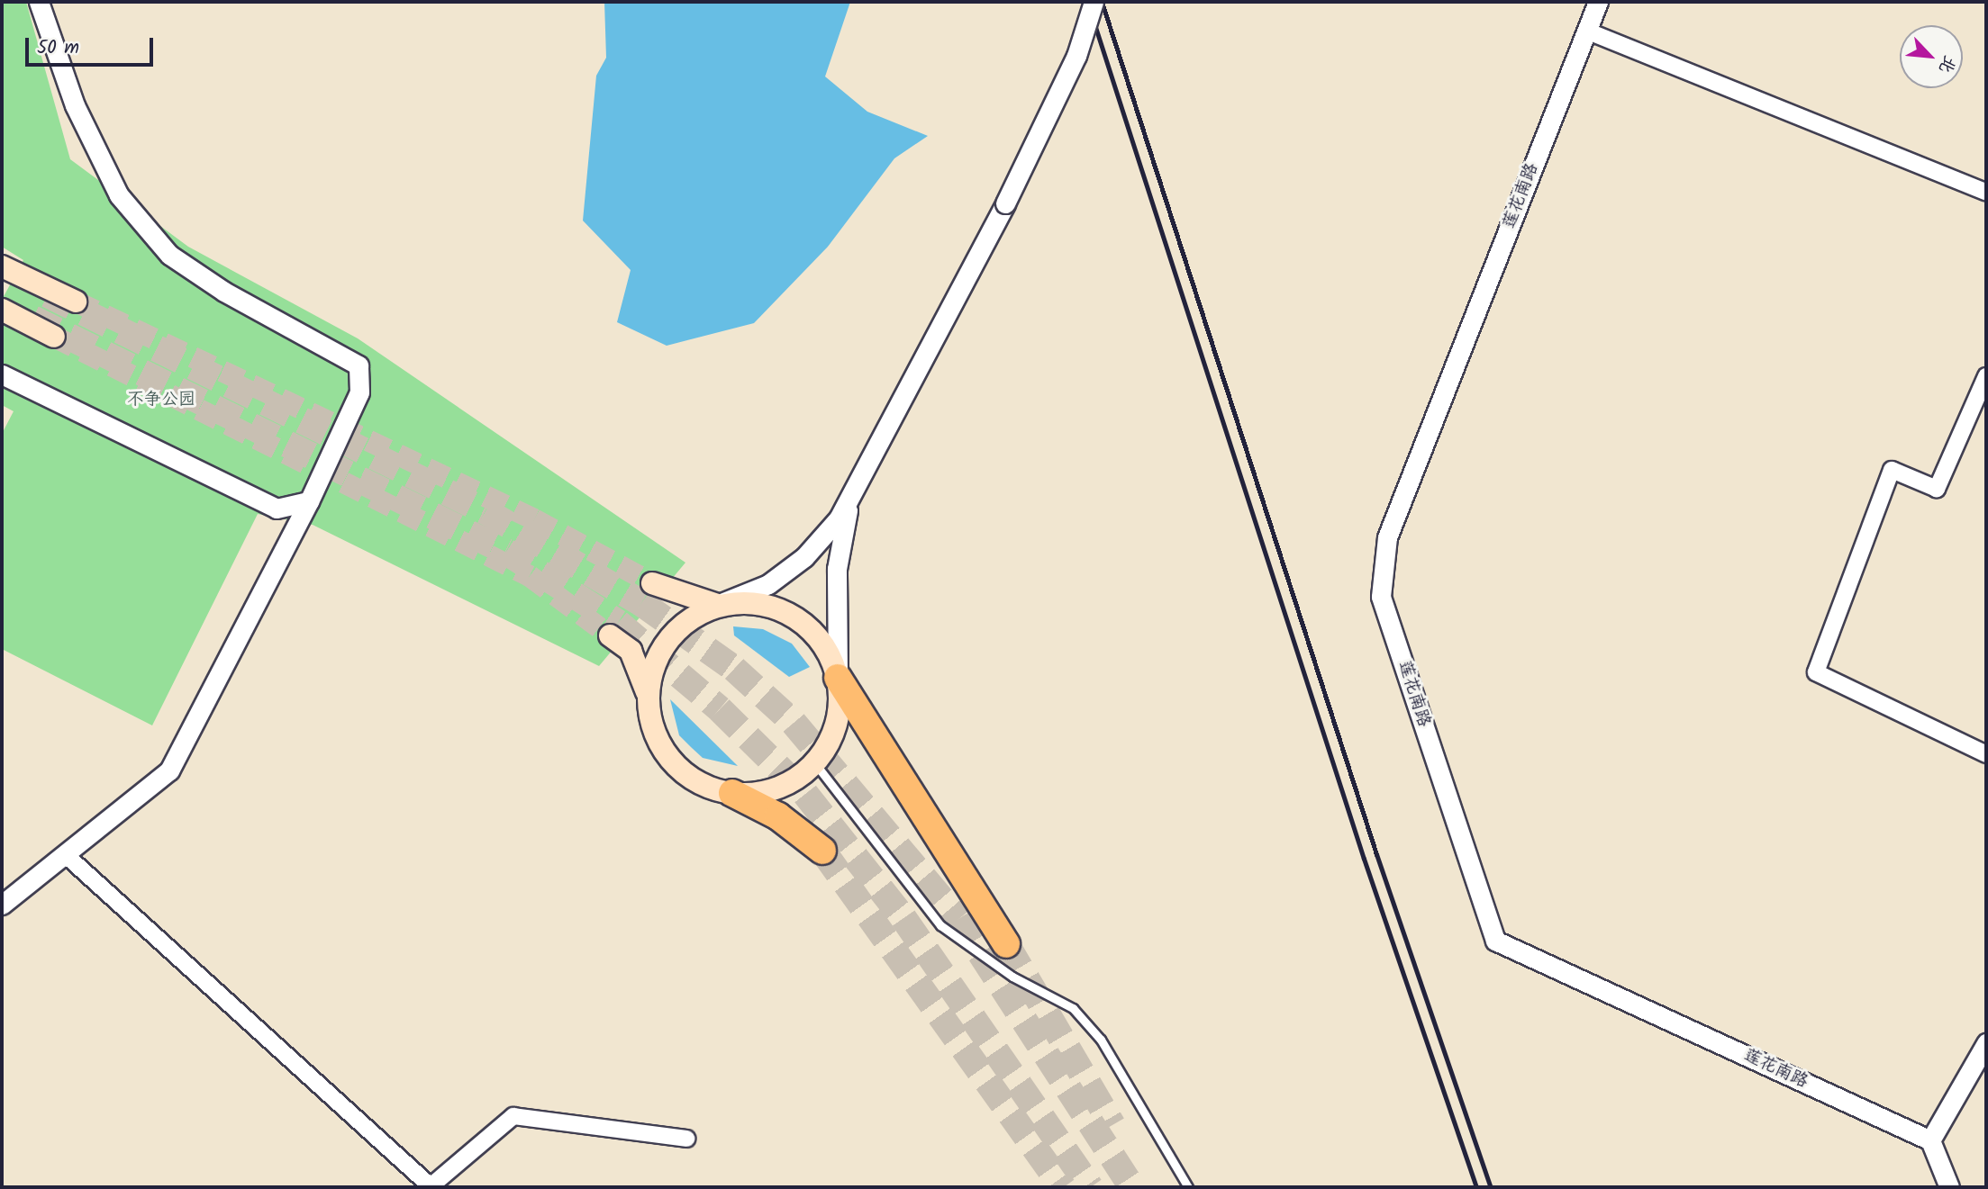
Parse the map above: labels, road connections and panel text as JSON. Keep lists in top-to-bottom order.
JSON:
{
  "streets": {
    "street": ["莲花南路"]
  },
  "parks": ["不争公园"],
  "scale_bar": "50 m",
  "north": "bottom right"
}
